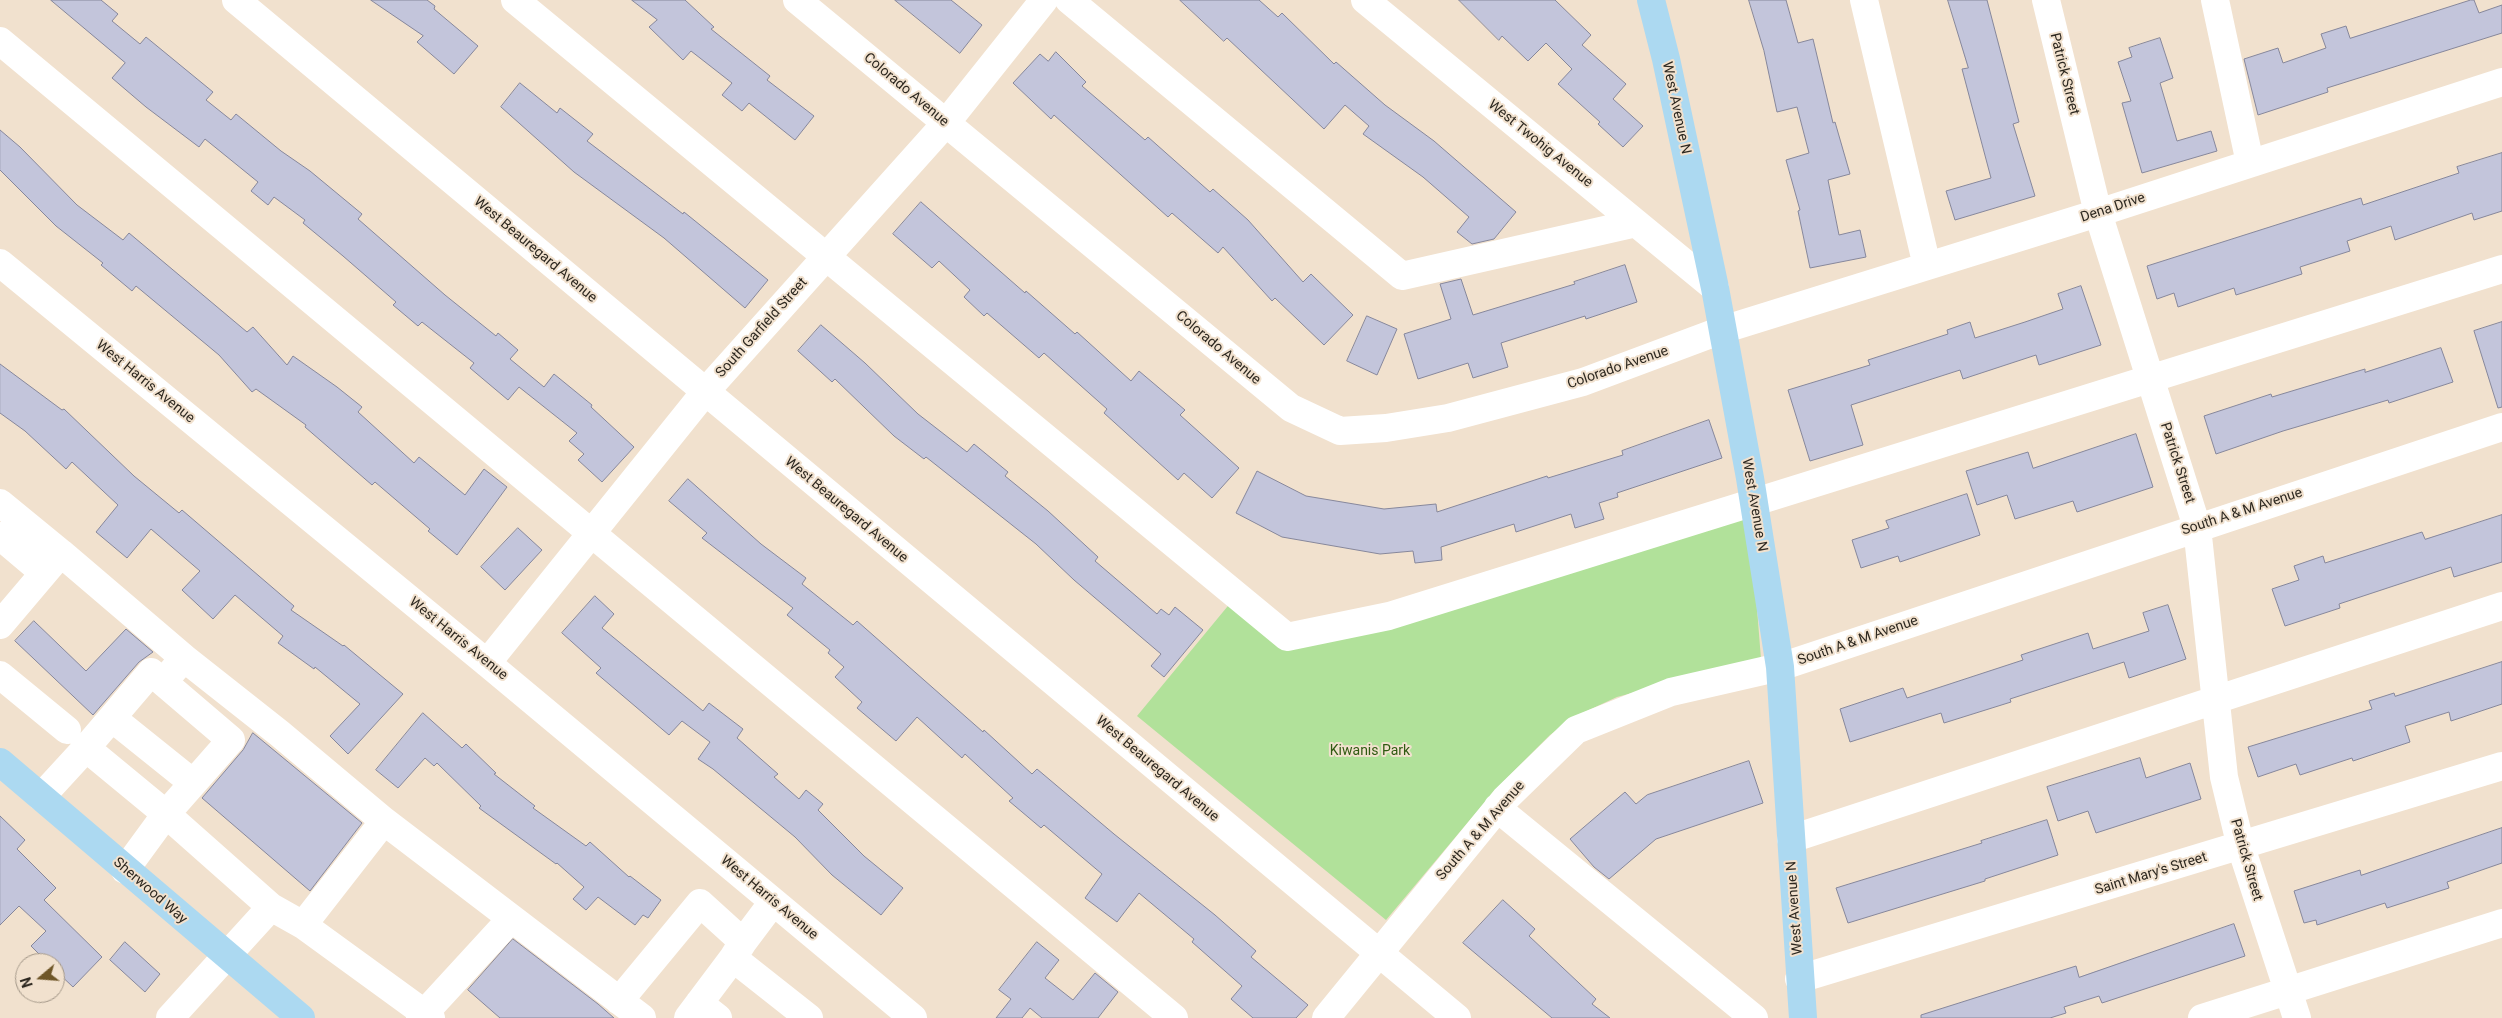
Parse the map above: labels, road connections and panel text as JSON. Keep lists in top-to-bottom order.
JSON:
{
  "streets": {
    "main road": ["West Avenue N", "Sherwood Way"],
    "street": [
      "Patrick Street",
      "Colorado Avenue",
      "West Twohig Avenue",
      "Dena Drive",
      "West Beauregard Avenue",
      "South Garfield Street",
      "West Harris Avenue",
      "South A & M Avenue",
      "Saint Mary's Street"
    ]
  },
  "crossings": [
    ["Patrick Street", "Dena Drive"],
    ["Patrick Street", "South A & M Avenue"],
    ["Patrick Street", "Saint Mary's Street"],
    ["Colorado Avenue", "West Avenue N"],
    ["Colorado Avenue", "Dena Drive"],
    ["Colorado Avenue", "South Garfield Street"],
    ["West Avenue N", "West Twohig Avenue"],
    ["West Avenue N", "Dena Drive"],
    ["West Avenue N", "South A & M Avenue"],
    ["West Avenue N", "Saint Mary's Street"],
    ["West Beauregard Avenue", "South Garfield Street"],
    ["West Beauregard Avenue", "South A & M Avenue"],
    ["South Garfield Street", "West Harris Avenue"]
  ],
  "parks": ["Kiwanis Park"],
  "north": "left"
}
